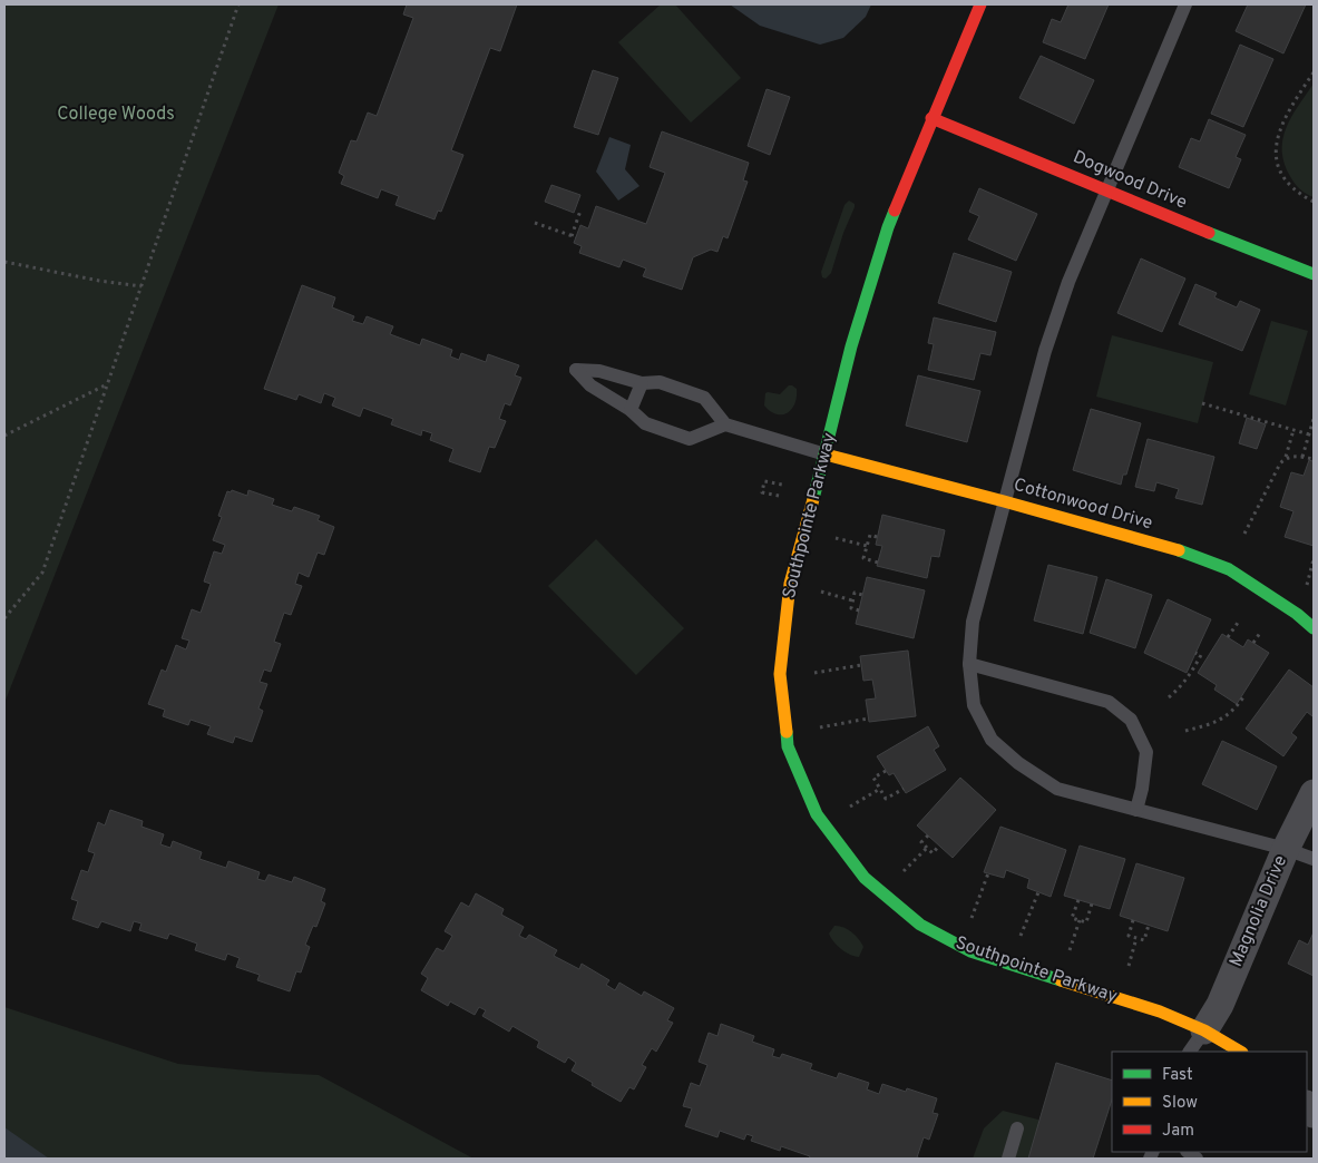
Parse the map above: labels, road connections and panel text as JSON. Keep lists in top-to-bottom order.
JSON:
{
  "streets": {
    "street": [
      "Dogwood Drive",
      "Cottonwood Drive",
      "Southpointe Parkway",
      "Magnolia Drive"
    ]
  },
  "crossings": [
    ["Dogwood Drive", "Southpointe Parkway"],
    ["Cottonwood Drive", "Southpointe Parkway"],
    ["Southpointe Parkway", "Magnolia Drive"]
  ],
  "parks": ["College Woods"],
  "legend": ["Fast", "Slow", "Jam"]
}
